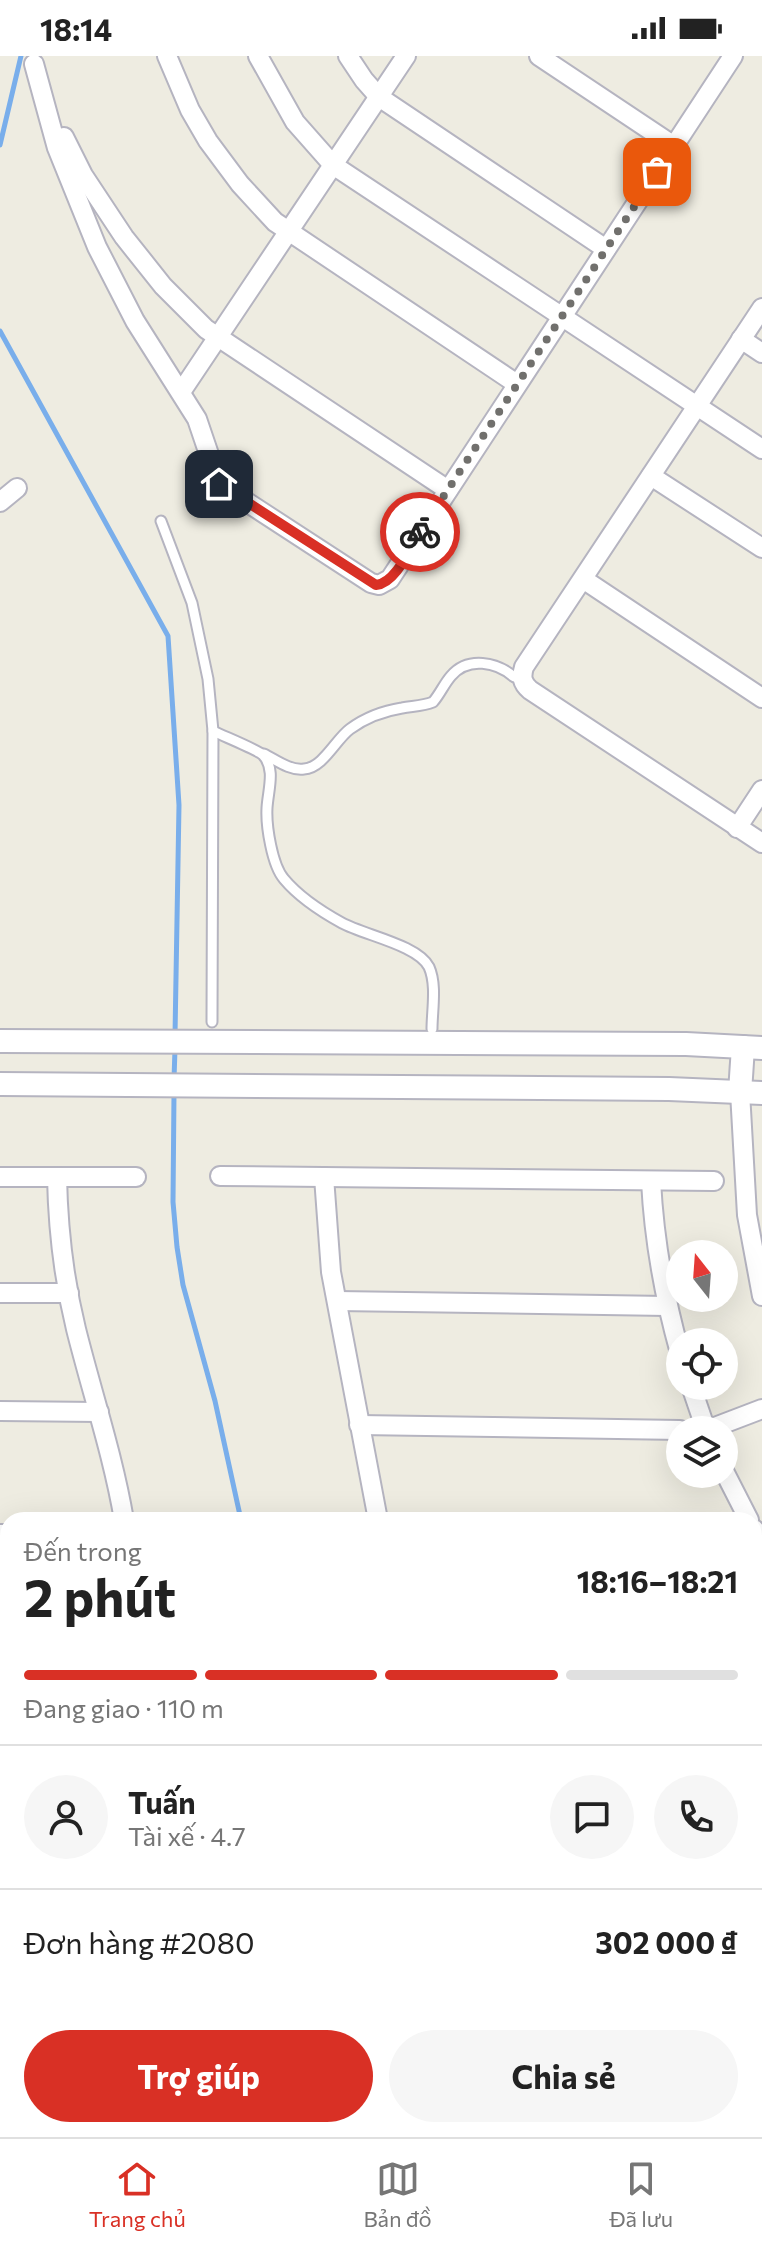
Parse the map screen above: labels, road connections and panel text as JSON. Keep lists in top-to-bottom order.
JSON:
{
  "north": "top",
  "page": {
    "status": "18:14",
    "heading": ["2 phút", "Đến trong", "18:16–18:21"],
    "panel": [
      "Tuấn",
      "Tài xế · 4.7",
      "Đơn hàng #2080",
      "302 000 ₫"
    ],
    "bar": "Đang giao · 110 m",
    "buttons": ["Trợ giúp", "Chia sẻ"],
    "tabs": ["Trang chủ", "Bản đồ", "Đã lưu"]
  }
}
